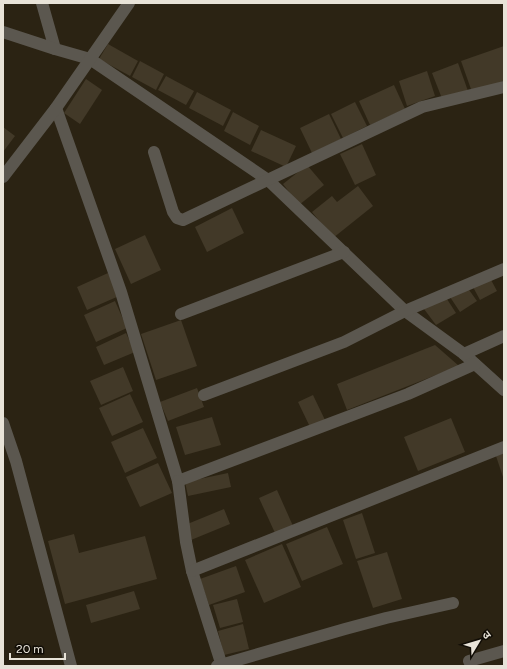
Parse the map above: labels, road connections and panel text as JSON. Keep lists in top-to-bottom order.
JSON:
{
  "scale_bar": "20 m",
  "north": "top right"
}
